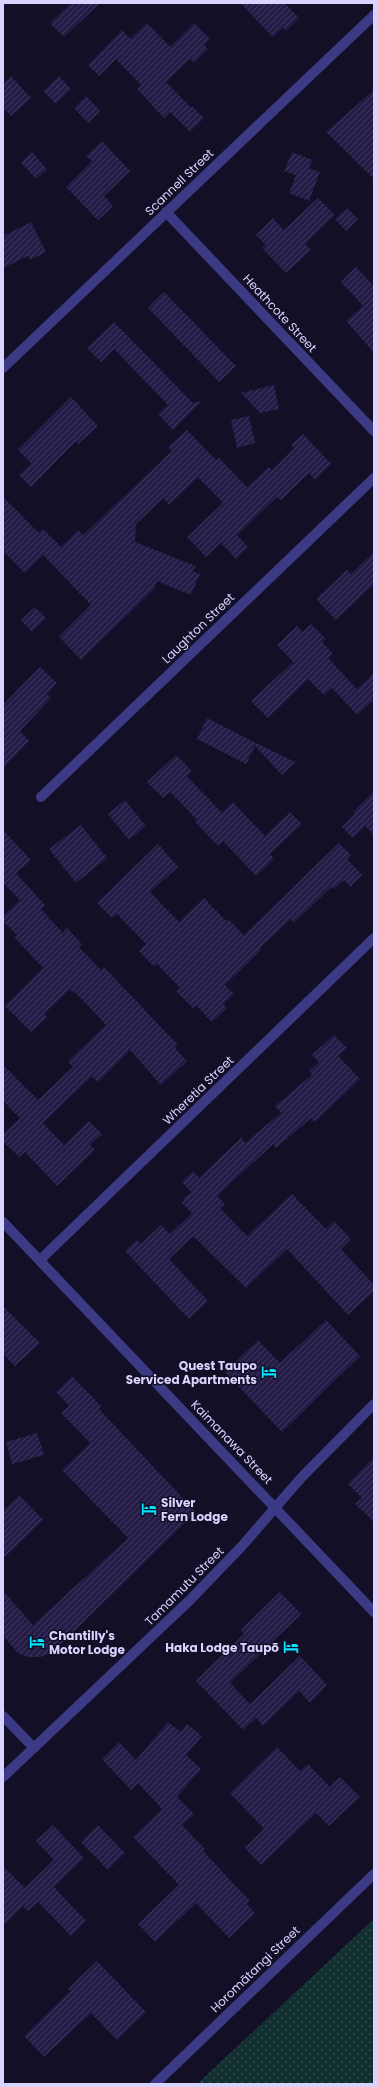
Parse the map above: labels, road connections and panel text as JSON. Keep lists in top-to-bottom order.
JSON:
{
  "streets": {
    "street": [
      "Scannell Street",
      "Heathcote Street",
      "Laughton Street",
      "Wheretia Street",
      "Kaimanawa Street",
      "Tamamutu Street",
      "Horomātangi Street"
    ]
  },
  "crossings": [
    ["Scannell Street", "Heathcote Street"],
    ["Wheretia Street", "Kaimanawa Street"],
    ["Kaimanawa Street", "Tamamutu Street"]
  ],
  "places": {
    "hotel": [
      "Quest Taupo Serviced Apartments",
      "Silver Fern Lodge",
      "Chantilly's Motor Lodge",
      "Haka Lodge Taupō"
    ]
  }
}
